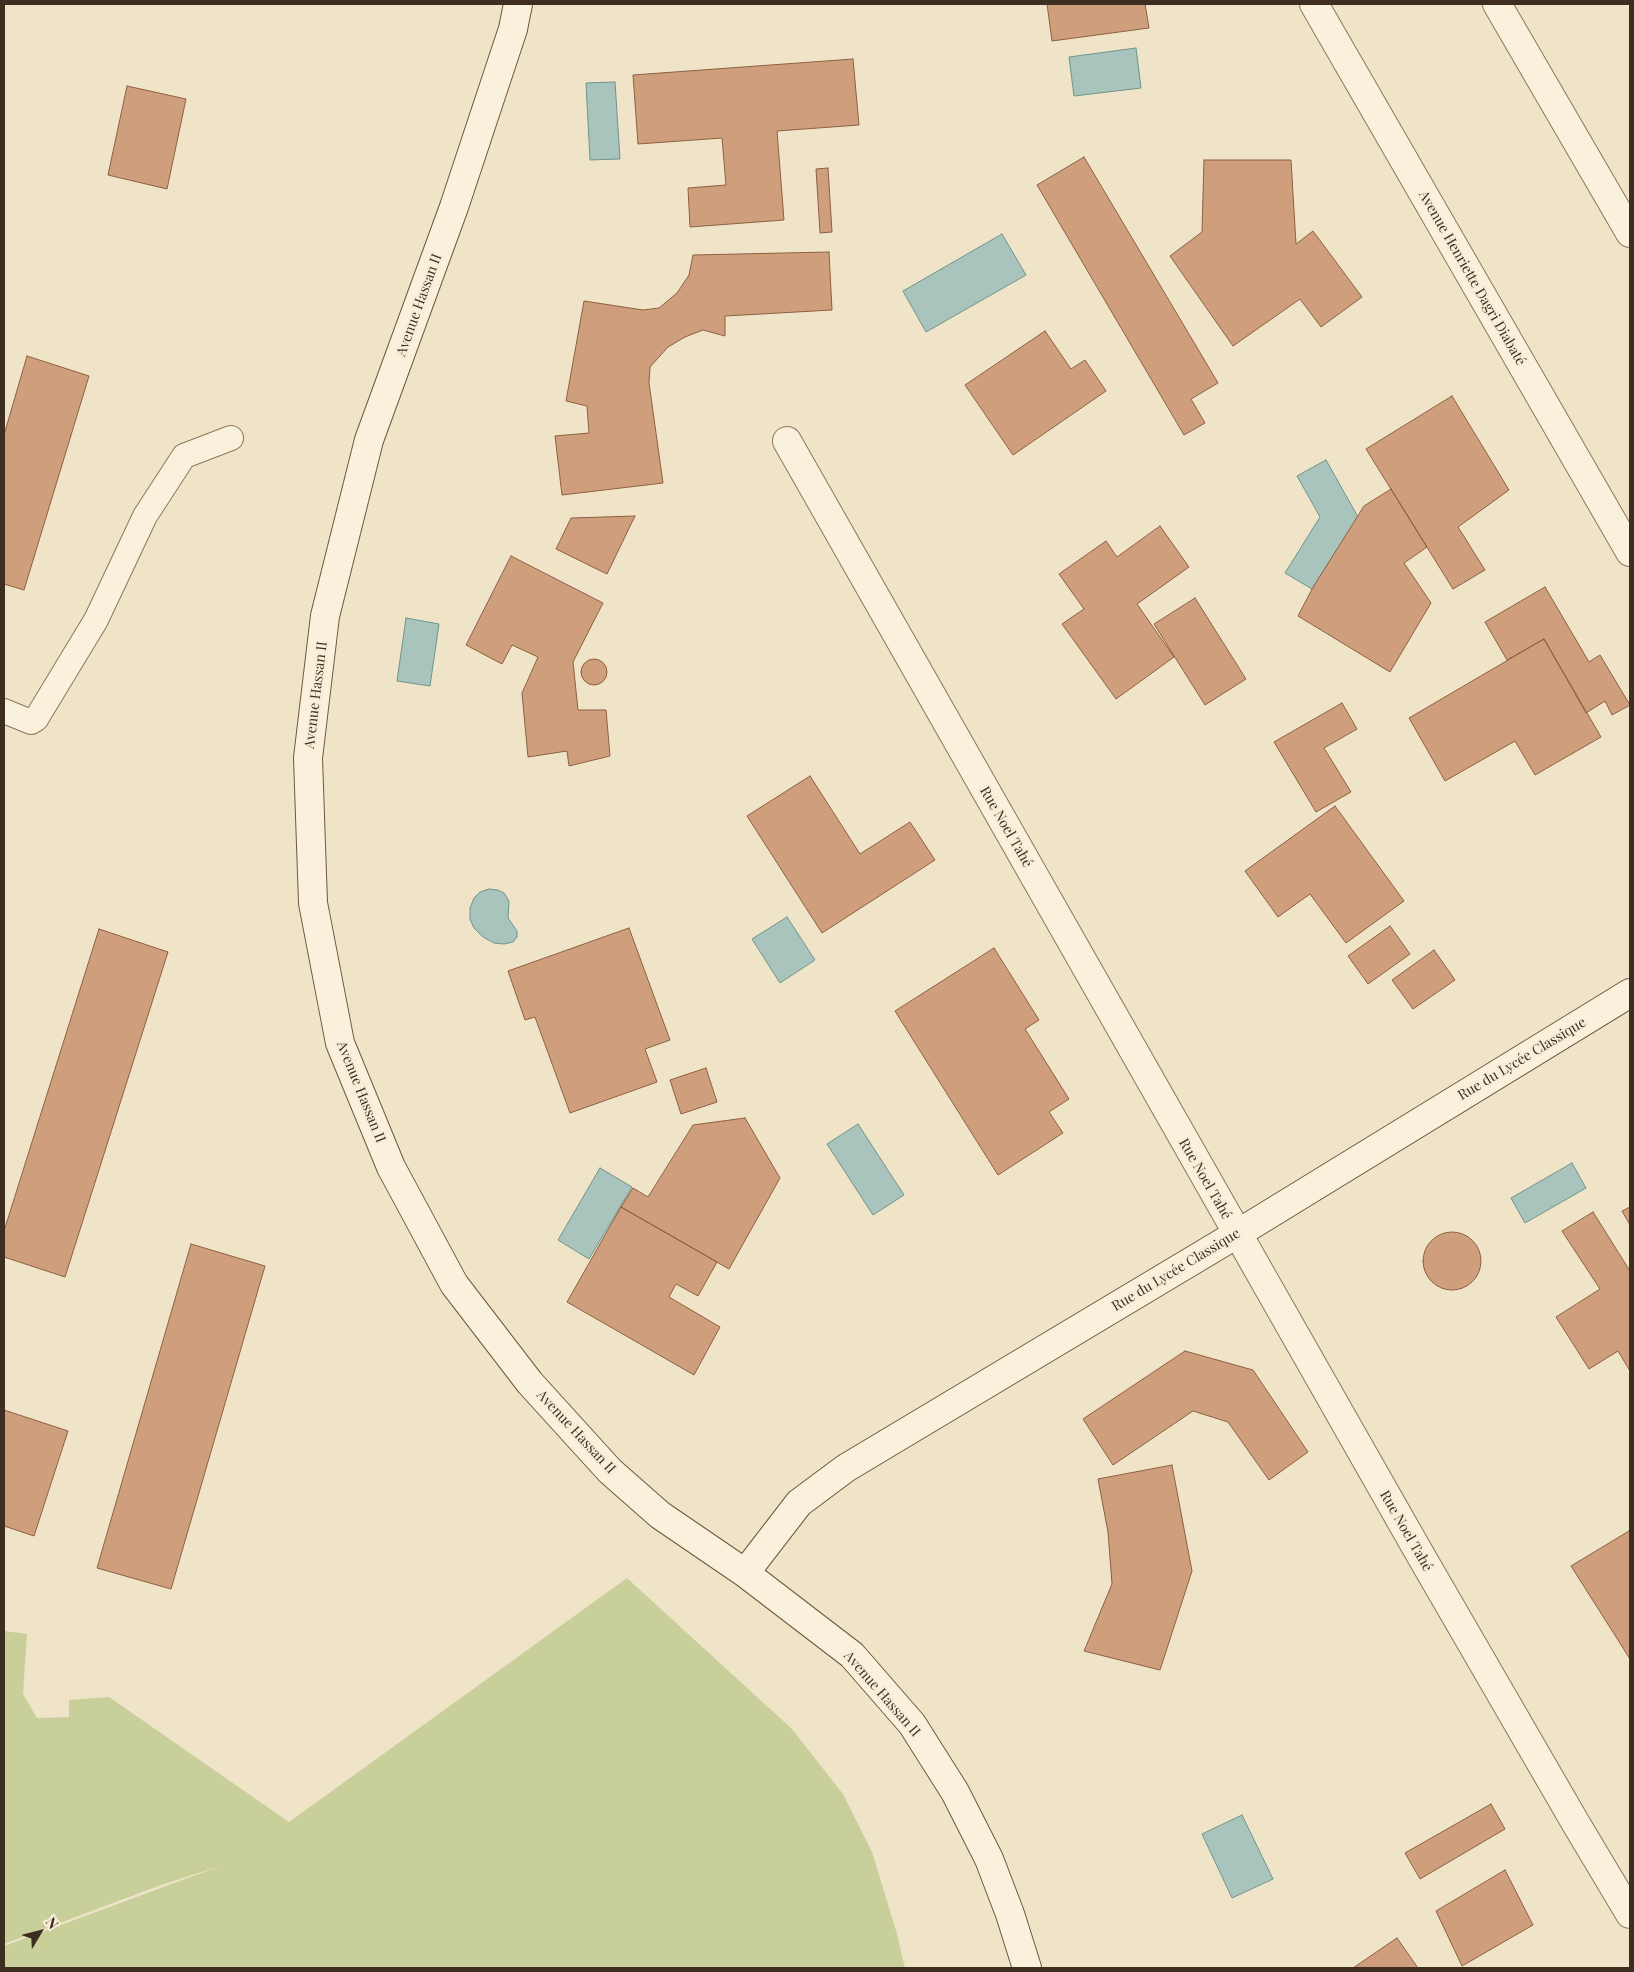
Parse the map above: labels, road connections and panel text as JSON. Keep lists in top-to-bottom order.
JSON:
{
  "streets": {
    "street": [
      "Avenue Henriette Dagri Diabaté",
      "Avenue Hassan II",
      "Rue Noel Tahé",
      "Rue du Lycée Classique"
    ]
  },
  "crossings": [
    ["Avenue Hassan II", "Rue du Lycée Classique"],
    ["Rue Noel Tahé", "Rue du Lycée Classique"]
  ],
  "north": "top right"
}
